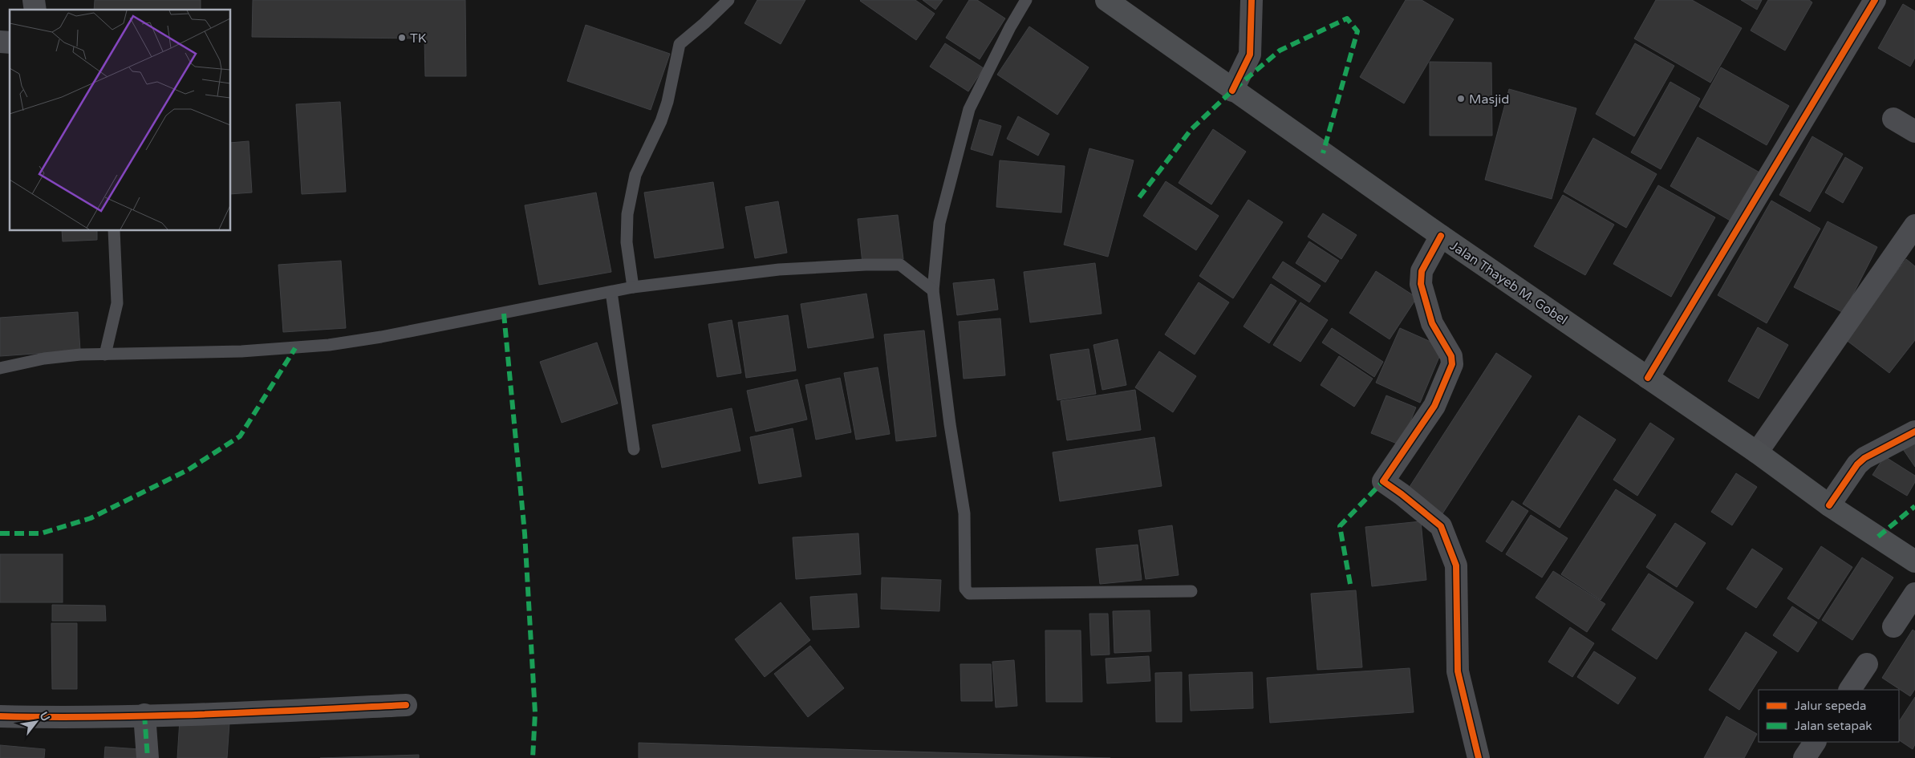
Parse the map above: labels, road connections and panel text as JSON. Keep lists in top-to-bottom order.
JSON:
{
  "streets": {
    "main road": ["Jalan Thayeb M. Gobel"]
  },
  "places": ["TK", "Masjid"],
  "legend": ["Jalur sepeda", "Jalan setapak"],
  "north": "top right"
}
